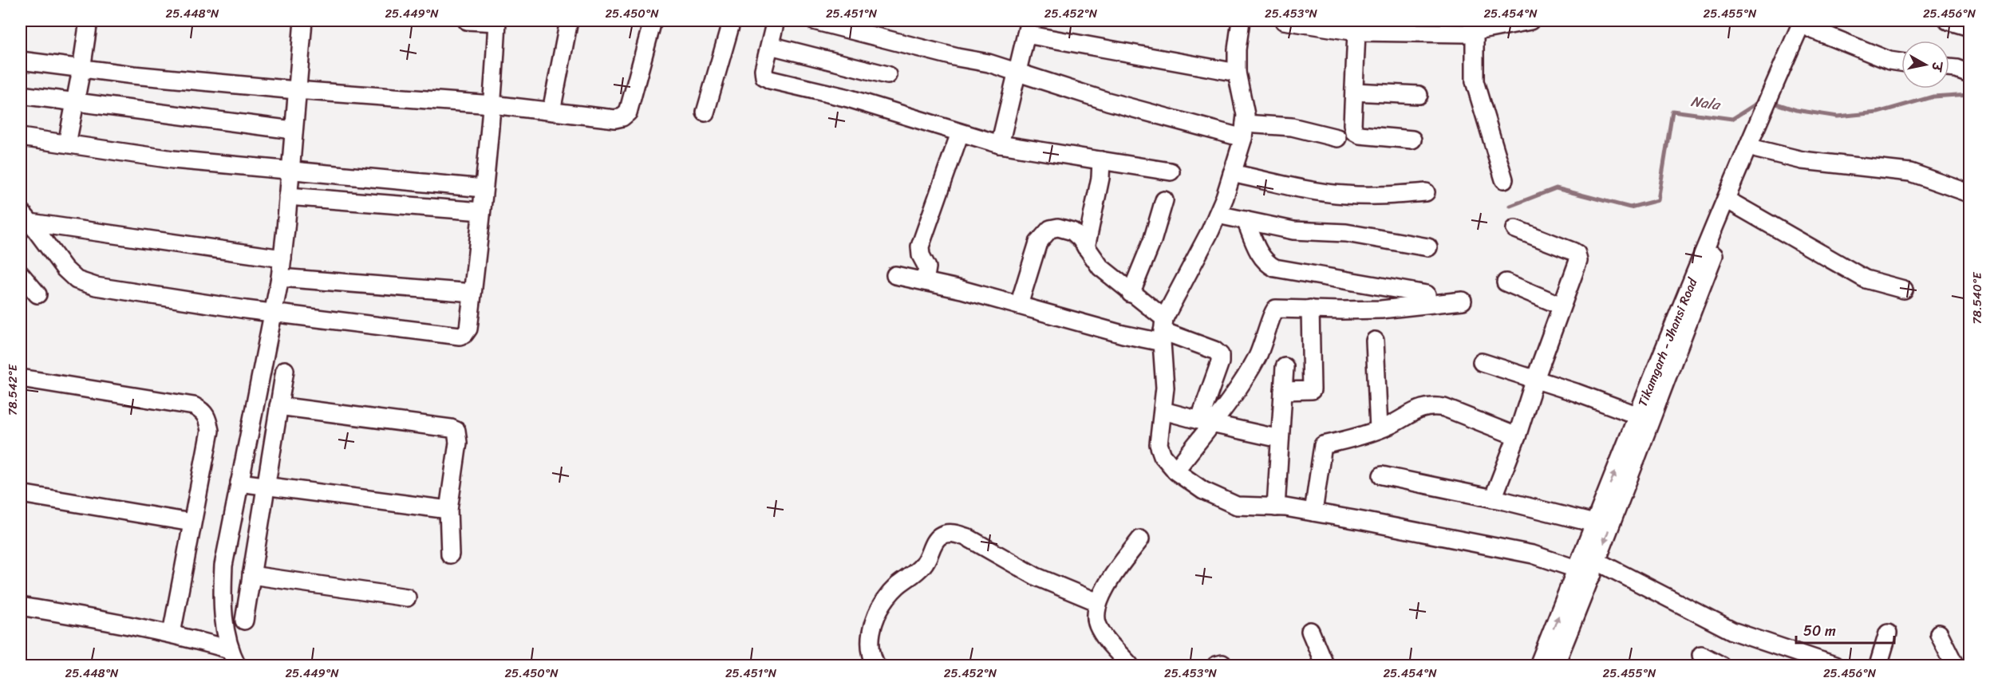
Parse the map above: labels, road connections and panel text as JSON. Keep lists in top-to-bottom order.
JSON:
{
  "streets": {
    "street": ["Tikamgarh - Jhansi Road"]
  },
  "water": ["Nala"],
  "scale_bar": "50 m",
  "north": "right",
  "coordinates": [
    "25.448°N",
    "25.449°N",
    "25.450°N",
    "25.451°N",
    "25.452°N",
    "25.453°N",
    "25.454°N",
    "25.455°N",
    "25.456°N",
    "78.540°E",
    "78.542°E"
  ]
}
